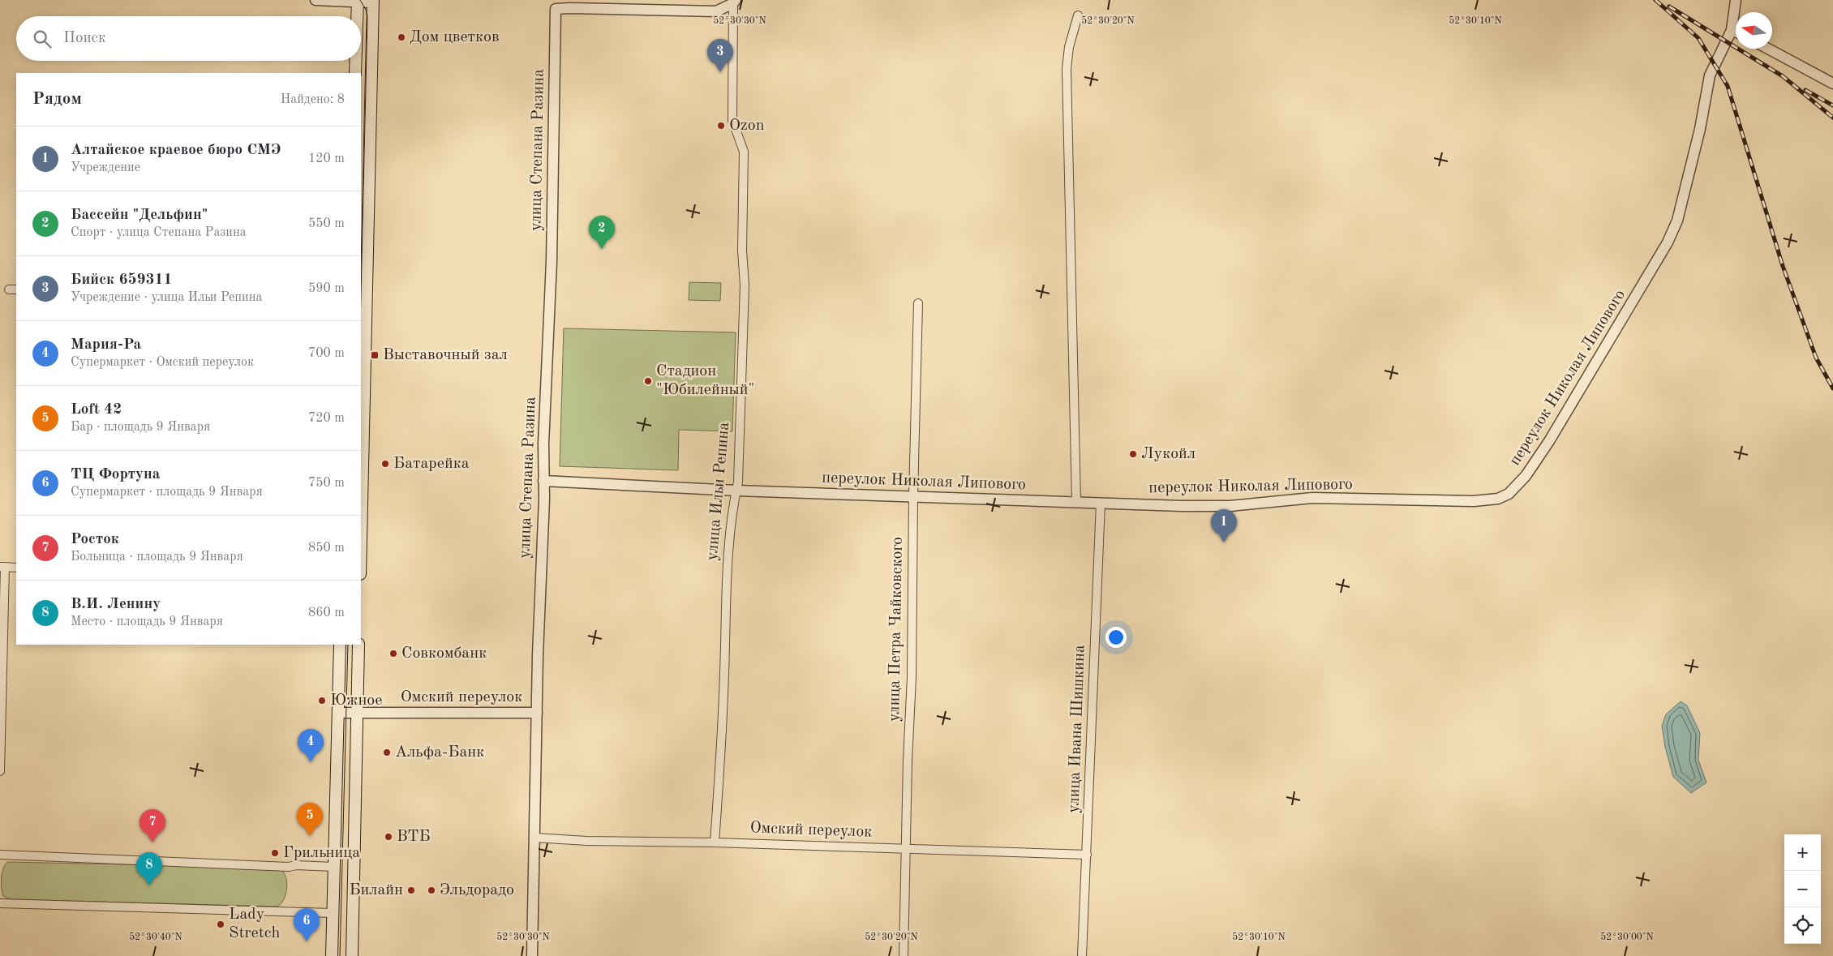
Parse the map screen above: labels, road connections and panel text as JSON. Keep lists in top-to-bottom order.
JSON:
{
  "streets": {
    "street": [
      "улица Степана Разина",
      "переулок Николая Липового",
      "улица Ильи Репина",
      "улица Петра Чайковского",
      "Омский переулок",
      "улица Ивана Шишкина"
    ]
  },
  "crossings": [
    ["улица Степана Разина", "переулок Николая Липового"],
    ["улица Степана Разина", "Омский переулок"],
    ["переулок Николая Липового", "улица Ильи Репина"],
    ["переулок Николая Липового", "улица Петра Чайковского"],
    ["переулок Николая Липового", "улица Ивана Шишкина"],
    ["улица Ильи Репина", "Омский переулок"],
    ["улица Петра Чайковского", "Омский переулок"],
    ["Омский переулок", "улица Ивана Шишкина"]
  ],
  "places": {
    "other": [
      "Дом цветков",
      "Ozon",
      "Стадион \"Юбилейный\"",
      "Лукойл",
      "Батарейка",
      "Совкомбанк",
      "Южное",
      "Альфа-Банк",
      "ВТБ",
      "Грильница",
      "Билайн",
      "Эльдорадо",
      "Lady Stretch"
    ],
    "transit": ["Выставочный зал"]
  },
  "north": "left",
  "page": {
    "search": "Поиск",
    "pins": [
      "3",
      "2",
      "1",
      "4",
      "5",
      "7",
      "8",
      "6"
    ],
    "heading": ["Рядом", "Найдено: 8"],
    "list": [
      {
        "mark": "1",
        "name": "Алтайское краевое бюро СМЭ",
        "note": "Учреждение",
        "value": "120 m"
      },
      {
        "mark": "2",
        "name": "Бассейн \"Дельфин\"",
        "note": "Спорт · улица Степана Разина",
        "value": "550 m"
      },
      {
        "mark": "3",
        "name": "Бийск 659311",
        "note": "Учреждение · улица Ильи Репина",
        "value": "590 m"
      },
      {
        "mark": "4",
        "name": "Мария-Ра",
        "note": "Супермаркет · Омский переулок",
        "value": "700 m"
      },
      {
        "mark": "5",
        "name": "Loft 42",
        "note": "Бар · площадь 9 Января",
        "value": "720 m"
      },
      {
        "mark": "6",
        "name": "ТЦ Фортуна",
        "note": "Супермаркет · площадь 9 Января",
        "value": "750 m"
      },
      {
        "mark": "7",
        "name": "Росток",
        "note": "Больница · площадь 9 Января",
        "value": "850 m"
      },
      {
        "mark": "8",
        "name": "В.И. Ленину",
        "note": "Место · площадь 9 Января",
        "value": "860 m"
      }
    ],
    "map_buttons": ["+", "−"]
  },
  "coordinates": [
    "52°30'30\"N",
    "52°30'20\"N",
    "52°30'10\"N",
    "52°30'40\"N",
    "52°30'00\"N"
  ]
}
